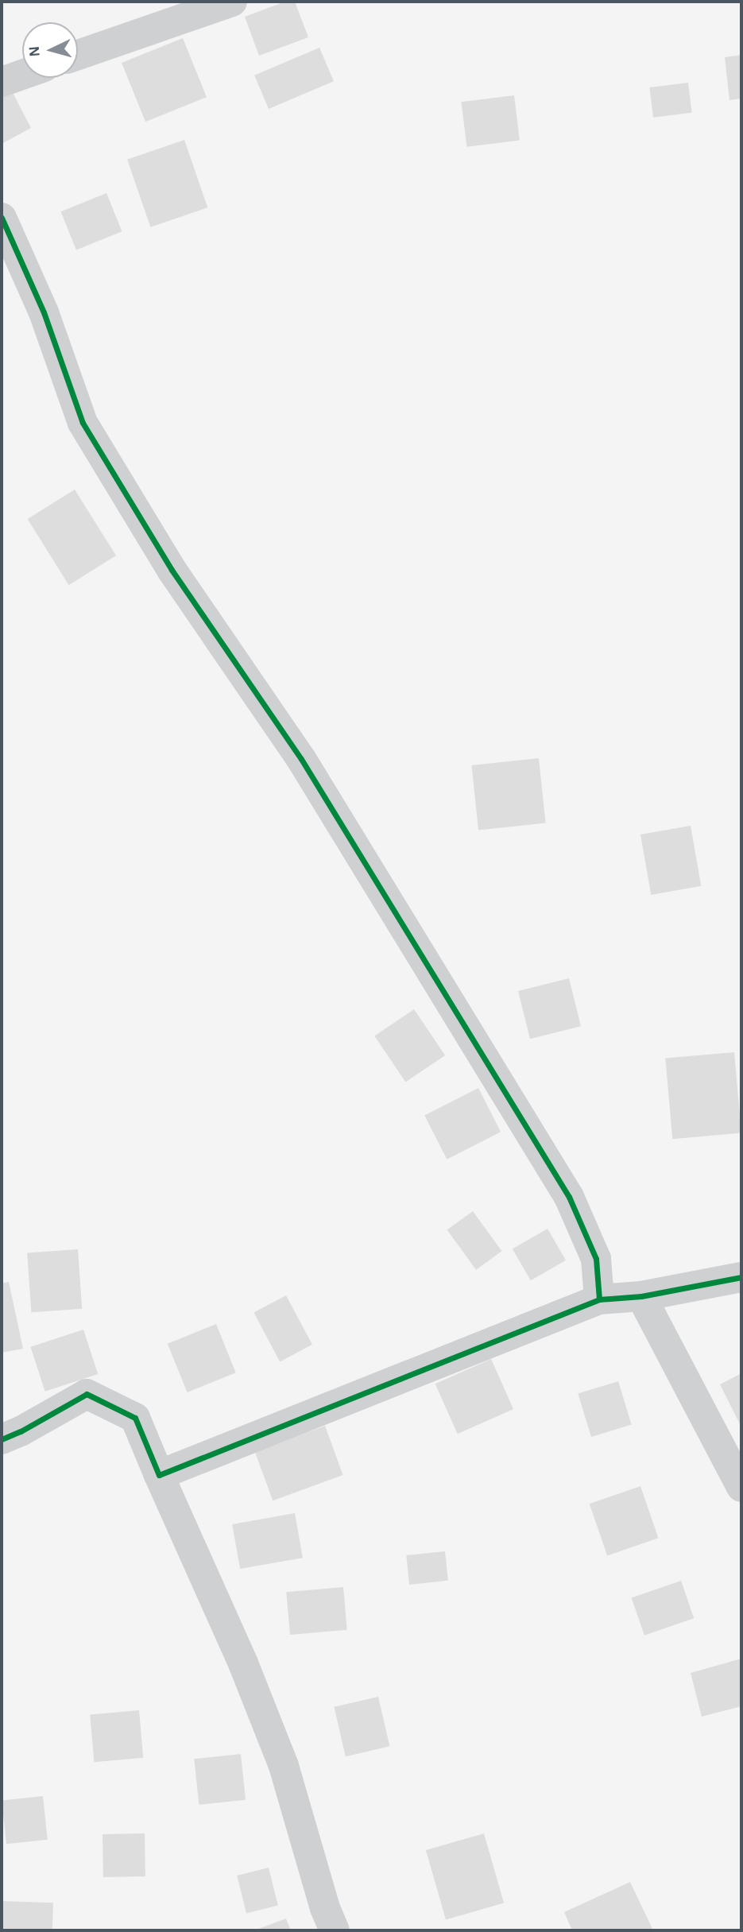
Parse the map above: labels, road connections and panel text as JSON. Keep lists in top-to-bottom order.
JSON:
{
  "north": "left"
}
